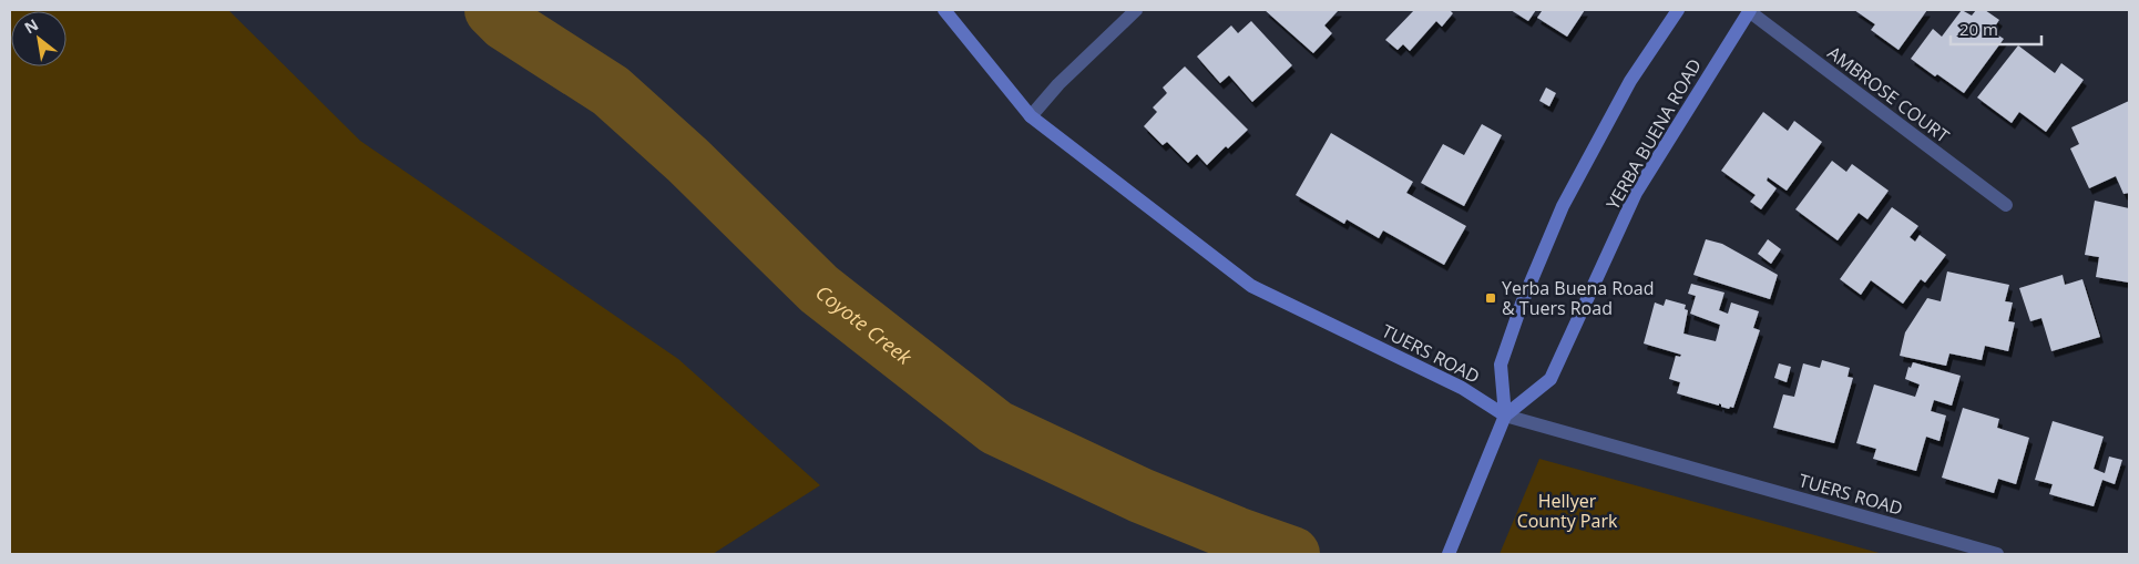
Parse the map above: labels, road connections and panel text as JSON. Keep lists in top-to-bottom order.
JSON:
{
  "streets": {
    "main road": ["YERBA BUENA ROAD", "TUERS ROAD"],
    "street": ["AMBROSE COURT"]
  },
  "crossings": [
    ["AMBROSE COURT", "YERBA BUENA ROAD"],
    ["YERBA BUENA ROAD", "TUERS ROAD"]
  ],
  "water": ["Coyote Creek"],
  "parks": ["Hellyer County Park"],
  "places": {
    "transit": ["Yerba Buena Road & Tuers Road"]
  },
  "scale_bar": "20 m",
  "north": "top left"
}
